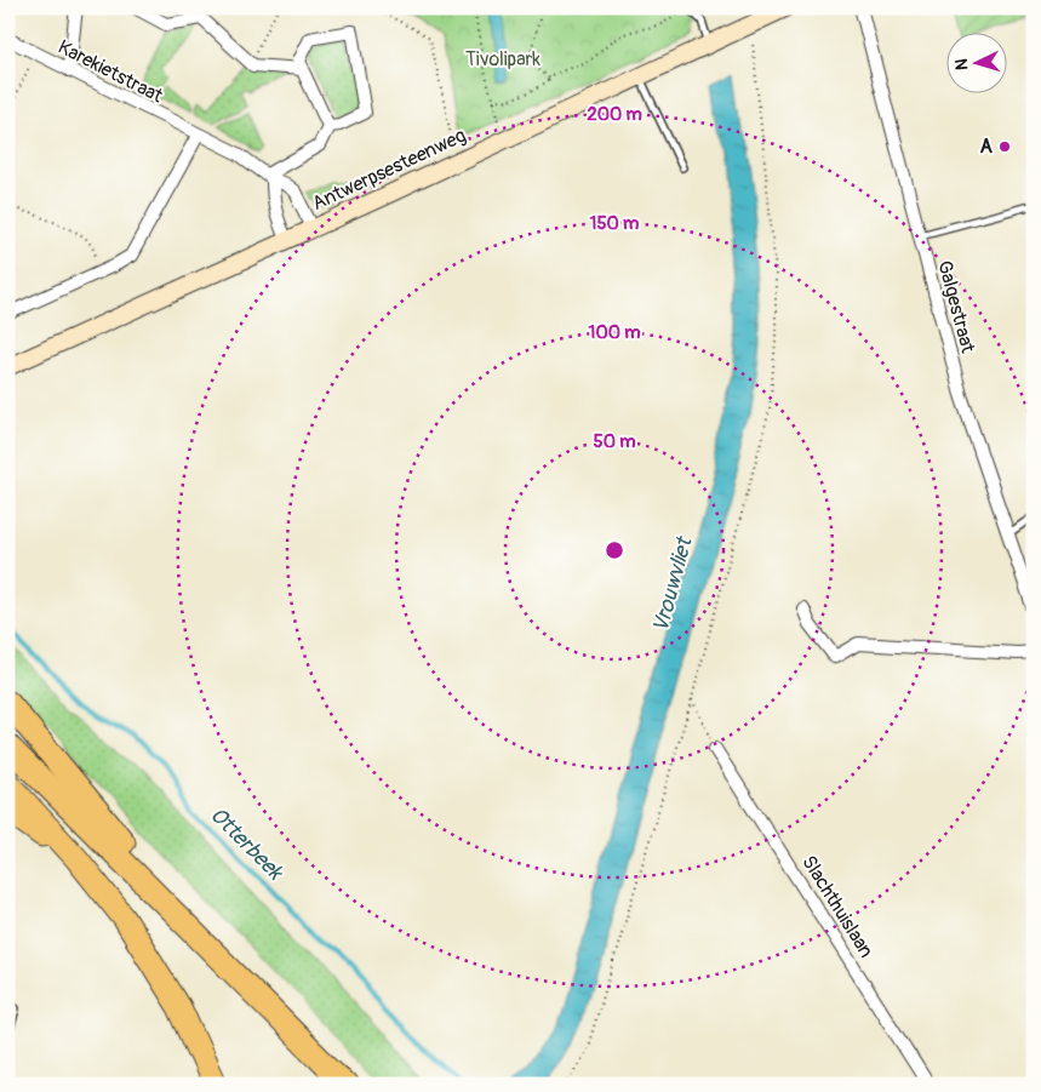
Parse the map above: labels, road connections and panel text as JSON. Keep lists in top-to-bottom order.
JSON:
{
  "streets": {
    "main road": ["Antwerpsesteenweg"],
    "street": ["Karekietstraat", "Galgestraat", "Slachthuislaan"]
  },
  "crossings": [
    ["Karekietstraat", "Antwerpsesteenweg"]
  ],
  "water": ["Vrouwvliet", "Otterbeek"],
  "parks": ["Tivolipark"],
  "places": ["A"],
  "north": "left",
  "rings": [
    "200 m",
    "150 m",
    "100 m",
    "50 m"
  ]
}
